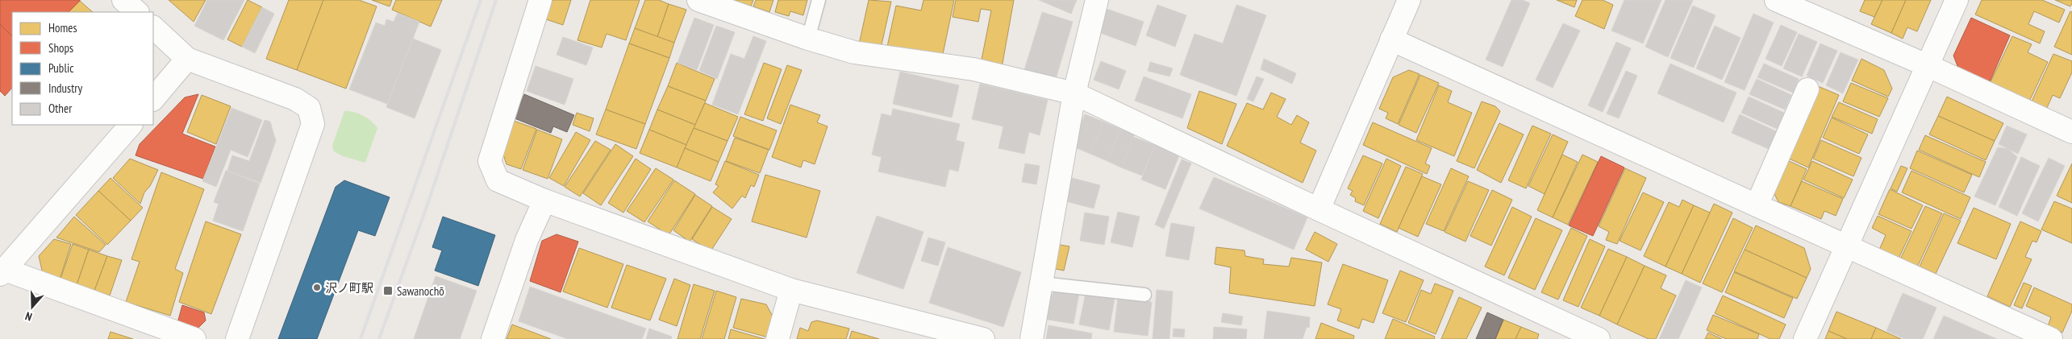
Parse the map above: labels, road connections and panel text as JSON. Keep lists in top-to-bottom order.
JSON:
{
  "places": {
    "other": ["沢ノ町駅"],
    "transit": ["Sawanochō"]
  },
  "legend": [
    "Homes",
    "Shops",
    "Public",
    "Industry",
    "Other"
  ],
  "north": "bottom"
}
